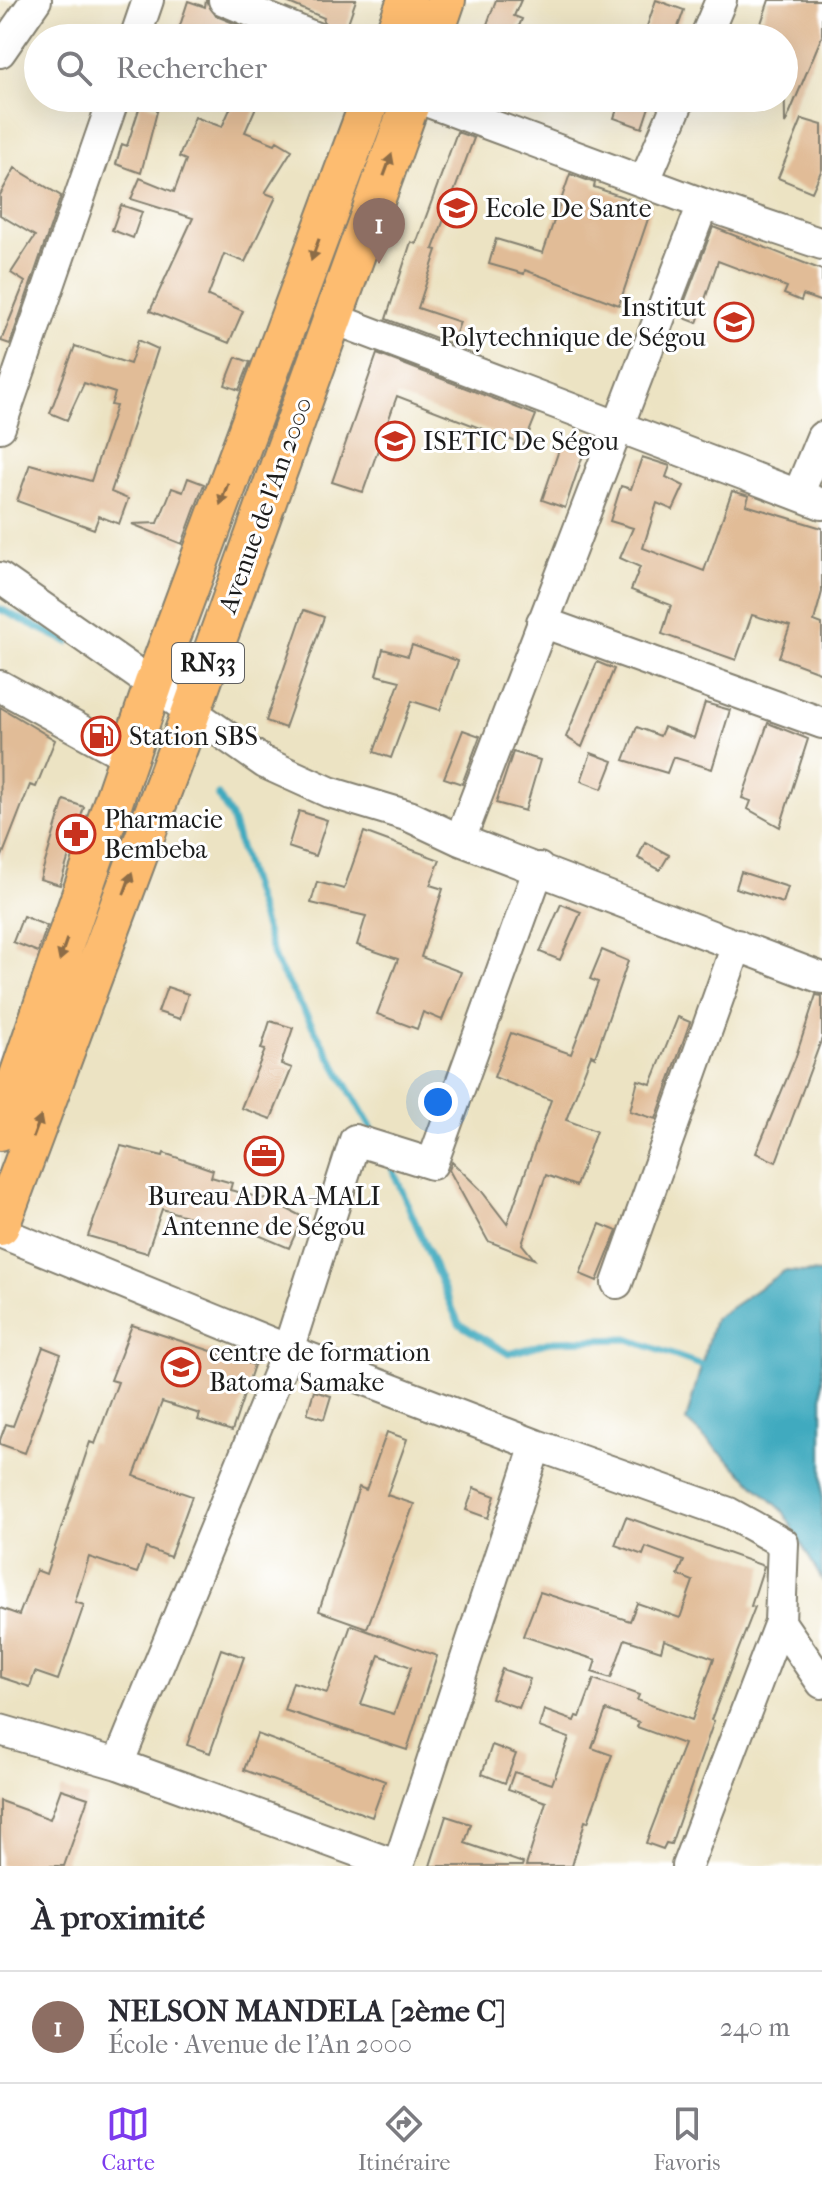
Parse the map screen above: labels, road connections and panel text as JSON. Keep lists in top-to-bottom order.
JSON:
{
  "streets": {
    "main road": ["Avenue de l'An 2000", "RN33"]
  },
  "places": {
    "school or university": [
      "Ecole De Sante",
      "Institut Polytechnique de Ségou",
      "ISETIC De Ségou",
      "centre de formation Batoma Samake"
    ],
    "fuel station": ["Station SBS"],
    "pharmacy": ["Pharmacie Bembeba"],
    "office": ["Bureau ADRA-MALI Antenne de Ségou"]
  },
  "page": {
    "search": "Rechercher",
    "pins": "1",
    "heading": "À proximité",
    "list": [
      {
        "mark": "1",
        "name": "NELSON MANDELA [2ème C]",
        "note": "École · Avenue de l'An 2000",
        "value": "240 m"
      }
    ],
    "nav": ["Carte", "Itinéraire", "Favoris"]
  }
}
